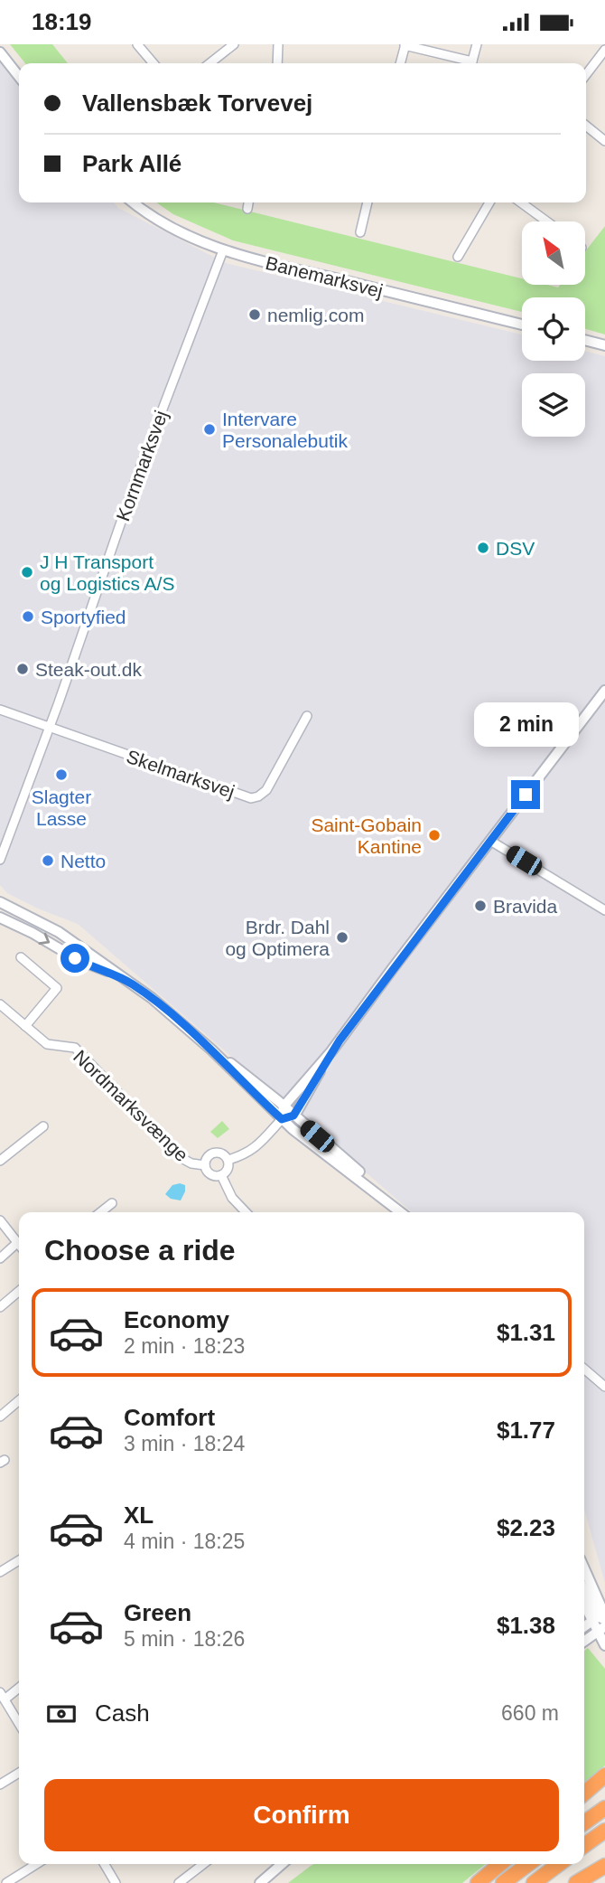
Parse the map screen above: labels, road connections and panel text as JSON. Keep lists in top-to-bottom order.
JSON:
{
  "streets": {
    "street": [
      "Banemarksvej",
      "Kornmarksvej",
      "Skelmarksvej",
      "Nordmarksvænge"
    ]
  },
  "crossings": [
    ["Banemarksvej", "Kornmarksvej"],
    ["Kornmarksvej", "Skelmarksvej"]
  ],
  "places": [
    "nemlig.com",
    "Intervare Personalebutik",
    "DSV",
    "J H Transport og Logistics A/S",
    "Sportyfied",
    "Steak-out.dk",
    "Slagter Lasse",
    "Saint-Gobain Kantine",
    "Netto",
    "Bravida",
    "Brdr. Dahl og Optimera"
  ],
  "north": "top left",
  "page": {
    "status": "18:19",
    "banner": ["Vallensbæk Torvevej", "Park Allé"],
    "bubble": "2 min",
    "heading": "Choose a ride",
    "list": [
      {
        "name": "Economy",
        "note": "2 min · 18:23",
        "value": "$1.31"
      },
      {
        "name": "Comfort",
        "note": "3 min · 18:24",
        "value": "$1.77"
      },
      {
        "name": "XL",
        "note": "4 min · 18:25",
        "value": "$2.23"
      },
      {
        "name": "Green",
        "note": "5 min · 18:26",
        "value": "$1.38"
      }
    ],
    "pay": ["Cash", "660 m"],
    "buttons": "Confirm"
  }
}
